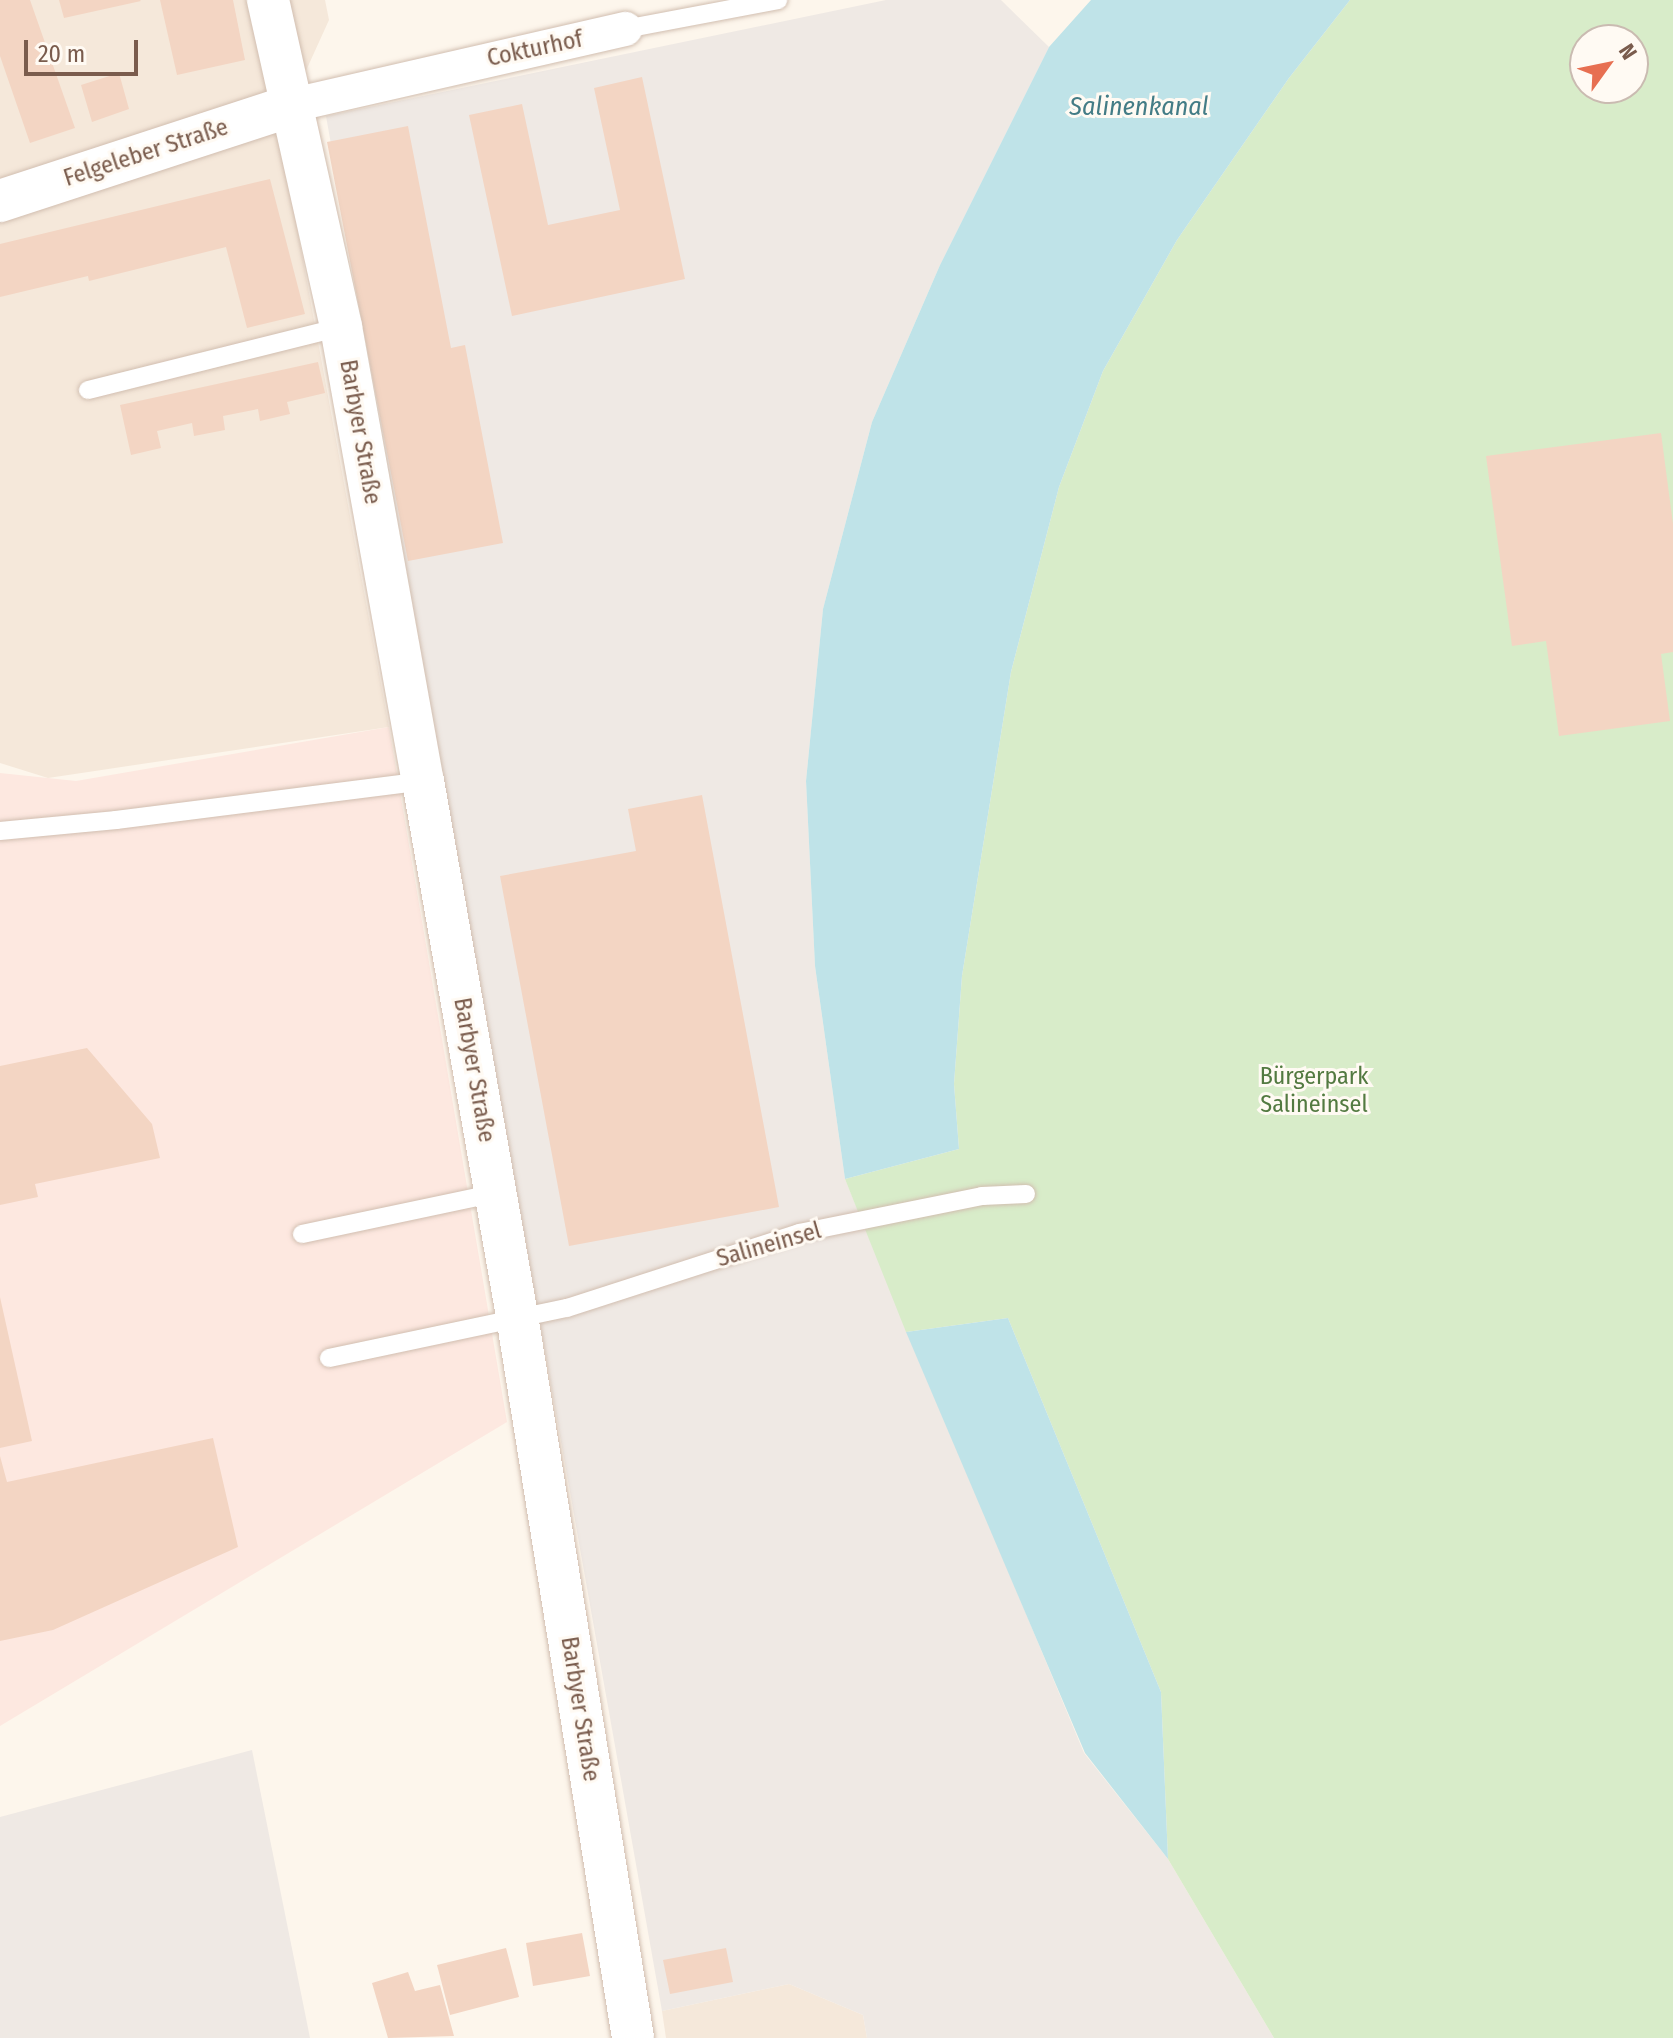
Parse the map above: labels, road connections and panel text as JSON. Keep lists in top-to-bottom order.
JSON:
{
  "streets": {
    "street": ["Cokturhof", "Felgeleber Straße", "Barbyer Straße"],
    "lane": ["Salineinsel"]
  },
  "crossings": [
    ["Cokturhof", "Felgeleber Straße"],
    ["Cokturhof", "Barbyer Straße"],
    ["Felgeleber Straße", "Barbyer Straße"],
    ["Barbyer Straße", "Salineinsel"]
  ],
  "water": ["Salinenkanal"],
  "parks": ["Bürgerpark Salineinsel"],
  "scale_bar": "20 m",
  "north": "top right"
}
